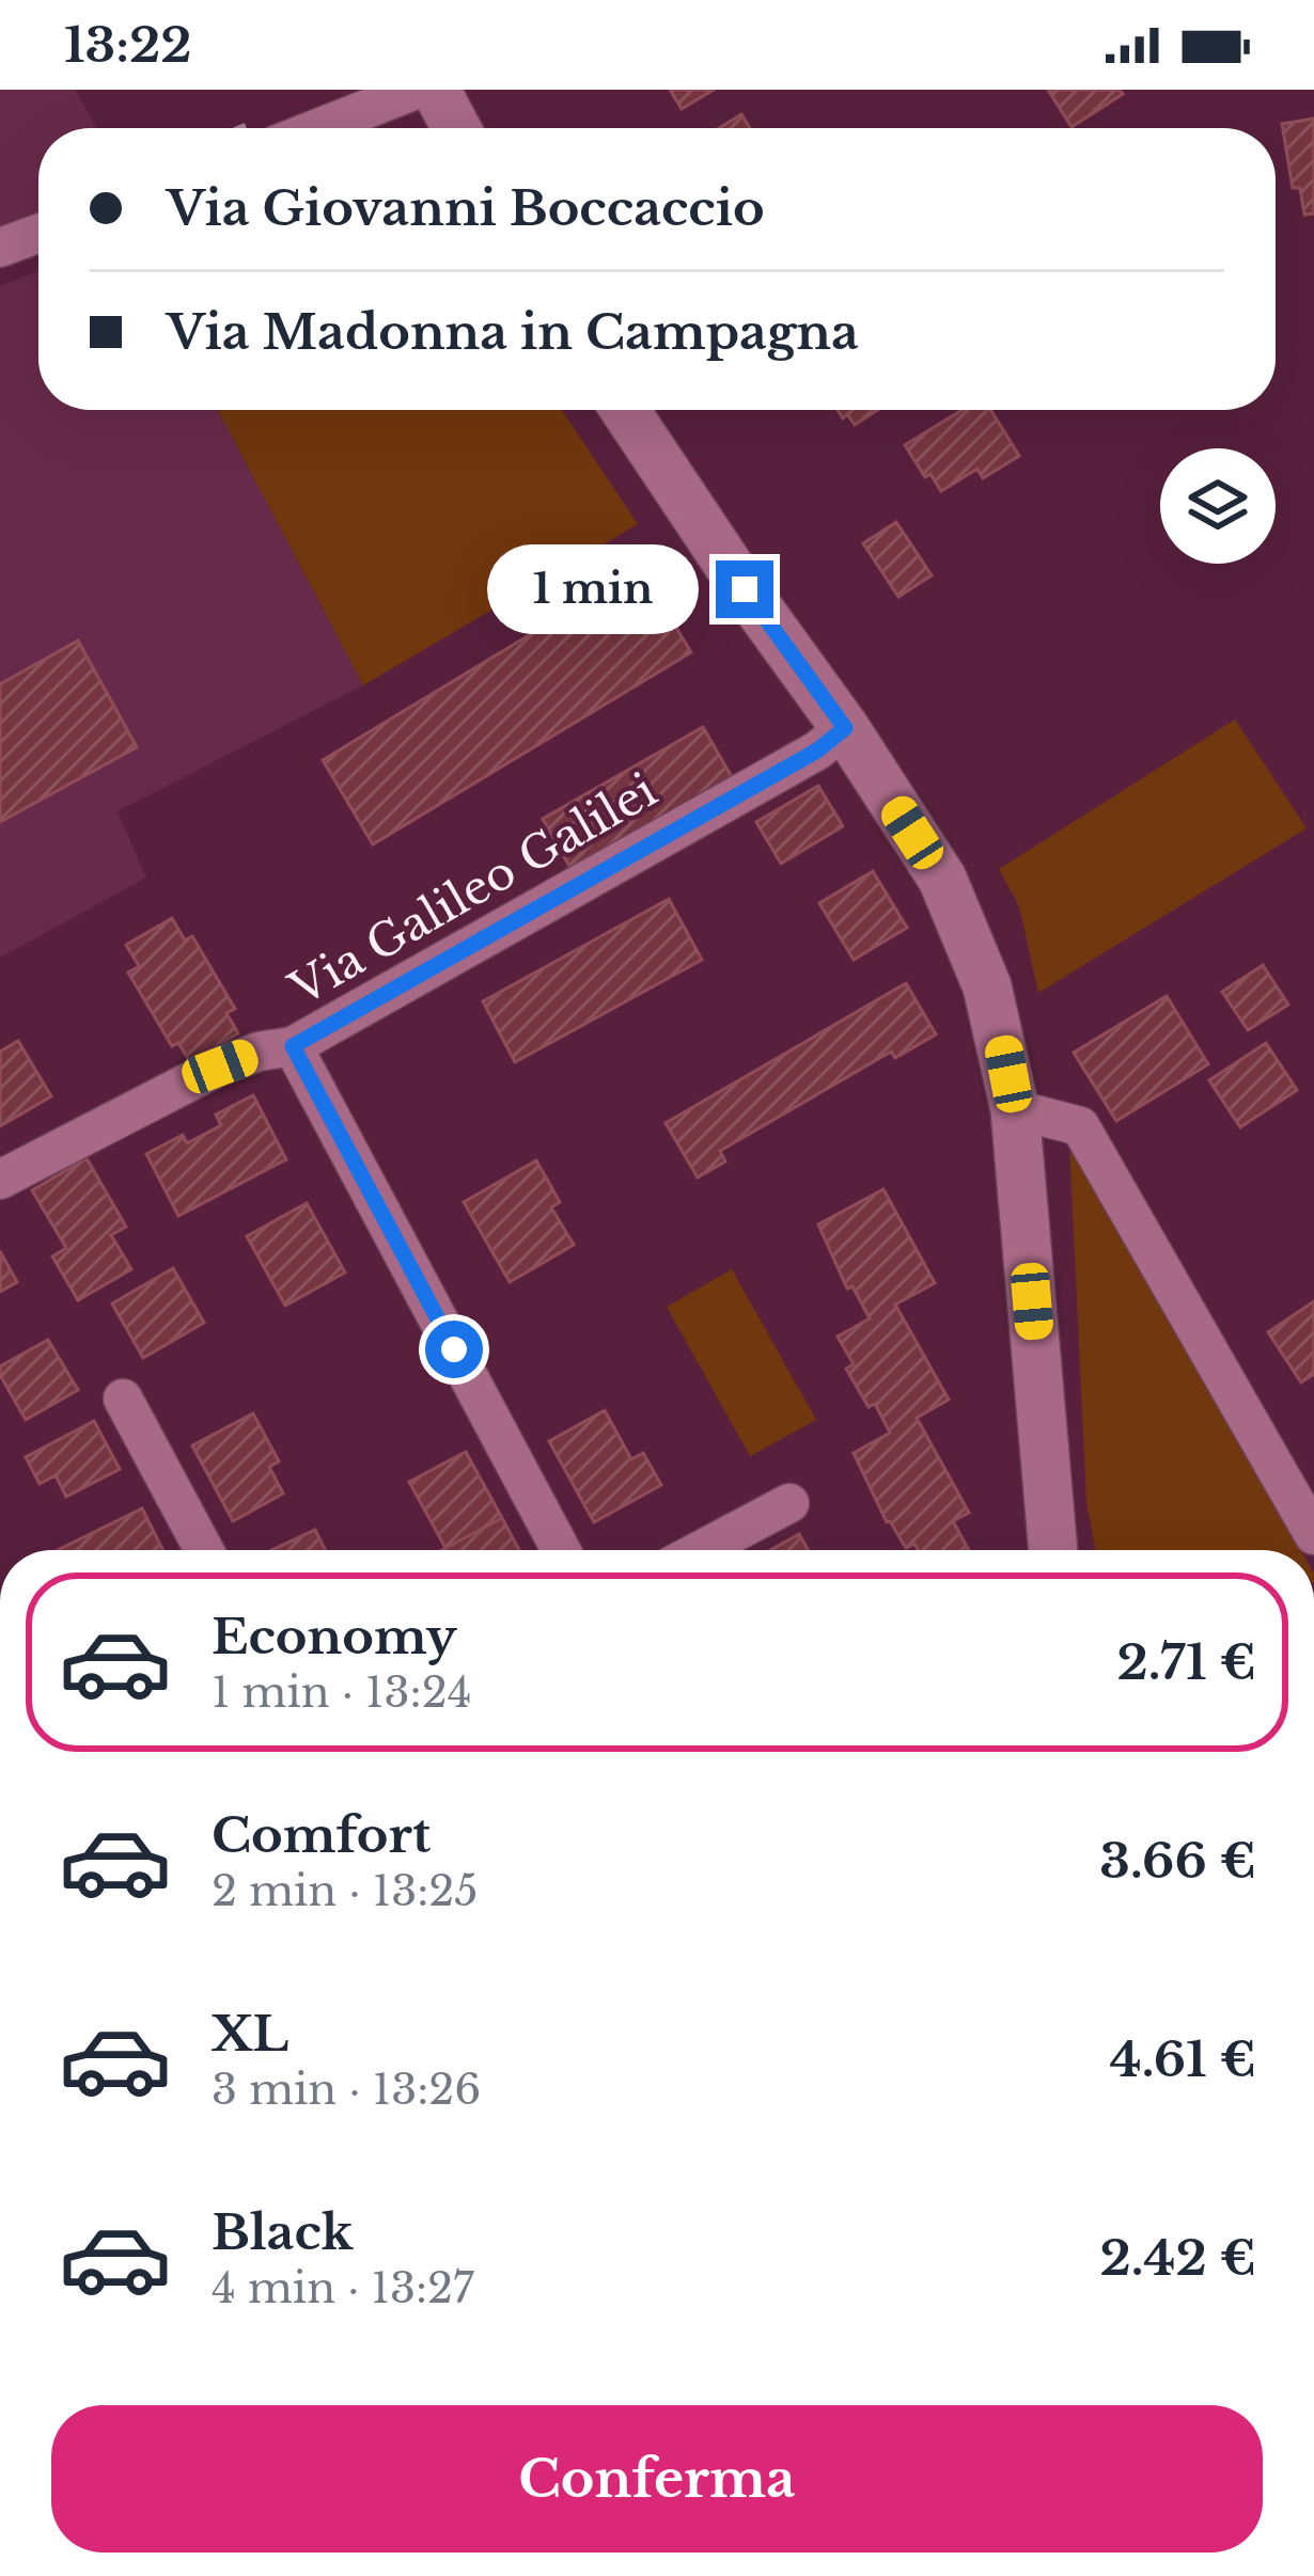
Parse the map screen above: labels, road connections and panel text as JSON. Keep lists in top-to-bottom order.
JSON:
{
  "streets": {
    "street": ["Via Galileo Galilei"]
  },
  "page": {
    "status": "13:22",
    "banner": ["Via Giovanni Boccaccio", "Via Madonna in Campagna"],
    "bubble": "1 min",
    "list": [
      {
        "name": "Economy",
        "note": "1 min · 13:24",
        "value": "2.71 €"
      },
      {
        "name": "Comfort",
        "note": "2 min · 13:25",
        "value": "3.66 €"
      },
      {
        "name": "XL",
        "note": "3 min · 13:26",
        "value": "4.61 €"
      },
      {
        "name": "Black",
        "note": "4 min · 13:27",
        "value": "2.42 €"
      }
    ],
    "buttons": "Conferma"
  }
}
